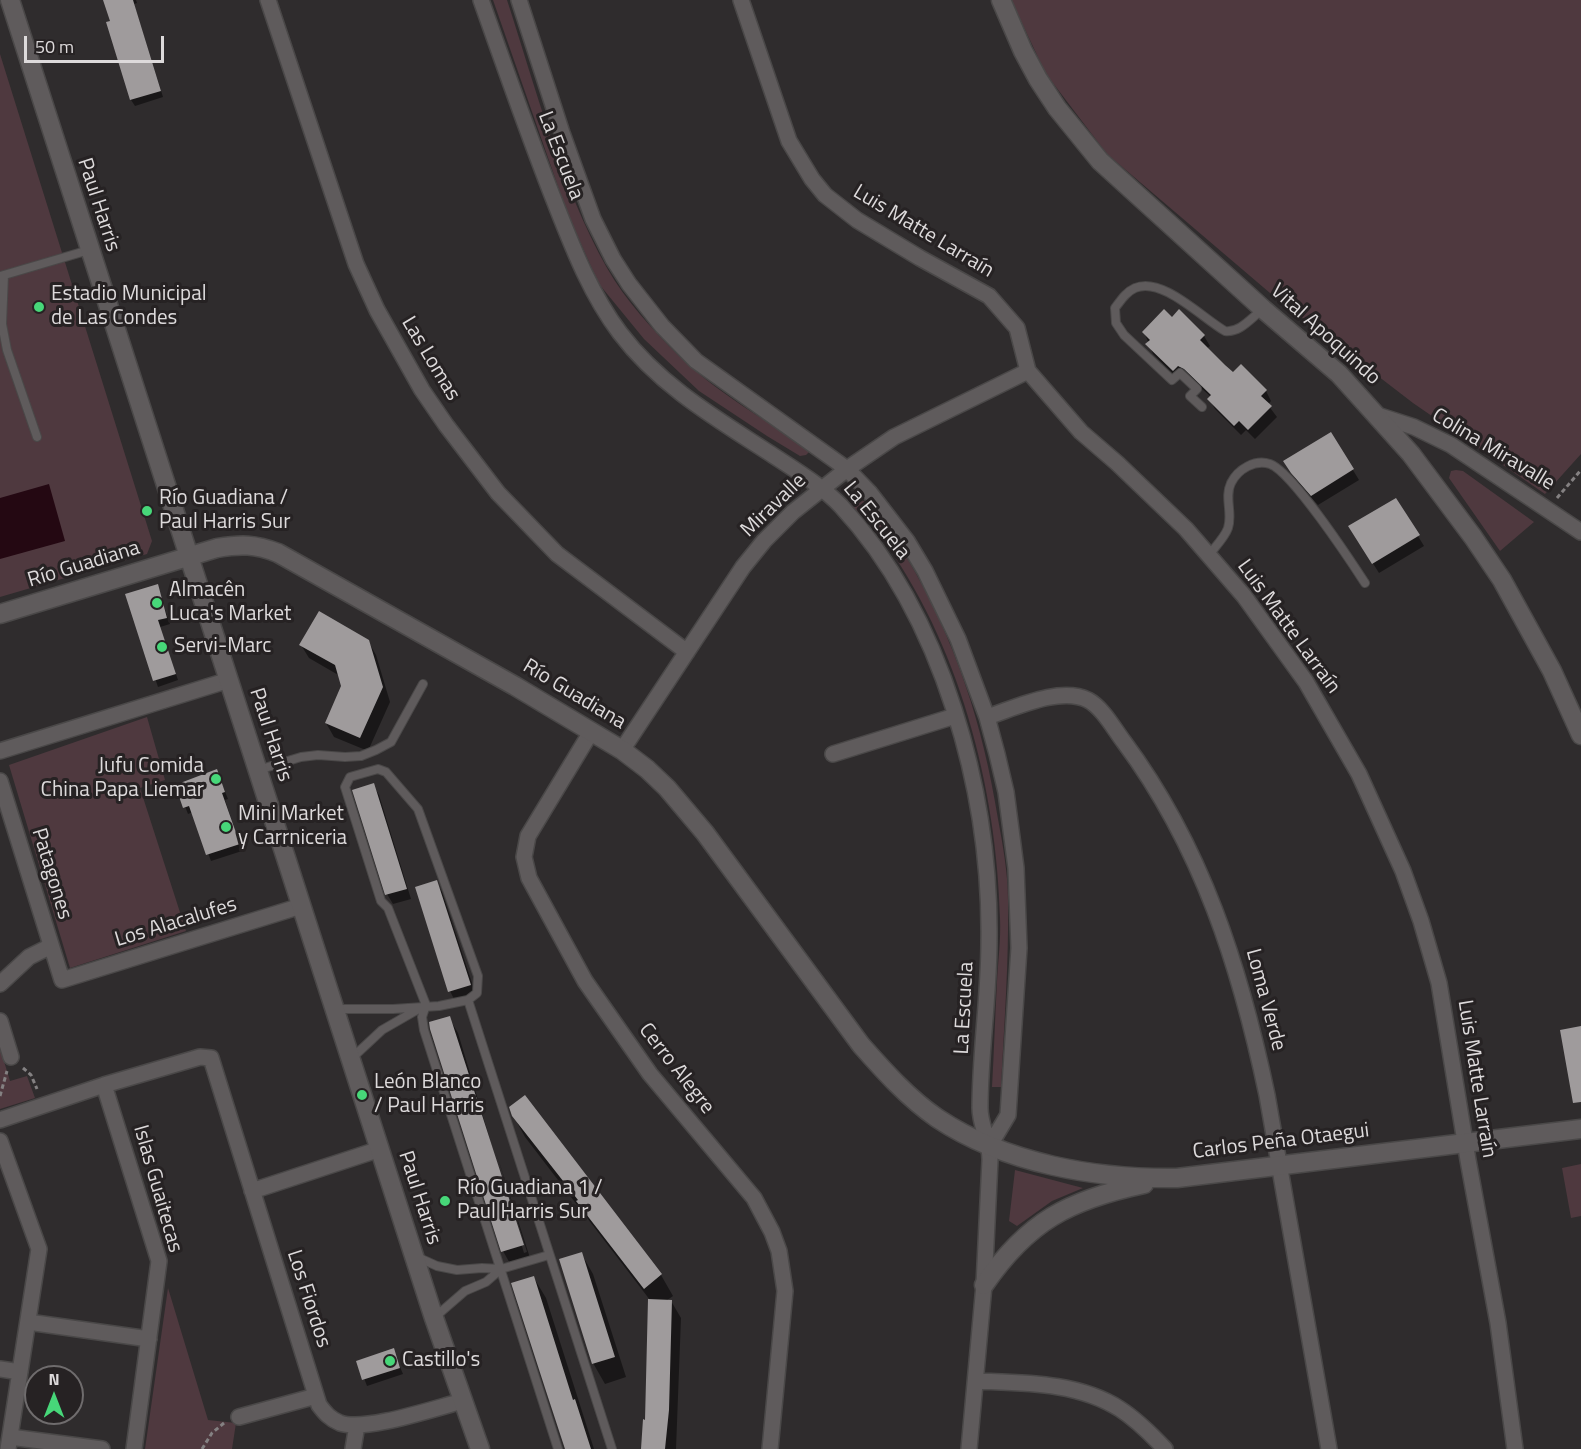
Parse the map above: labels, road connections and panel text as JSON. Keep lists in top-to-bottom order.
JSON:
{
  "streets": {
    "street": [
      "La Escuela",
      "Paul Harris",
      "Luis Matte Larraín",
      "Vital Apoquindo",
      "Las Lomas",
      "Colina Miravalle",
      "Miravalle",
      "Río Guadiana",
      "Patagones",
      "Los Alacalufes",
      "Loma Verde",
      "Cerro Alegre",
      "Carlos Peña Otaegui",
      "Islas Guaitecas",
      "Los Fiordos"
    ]
  },
  "crossings": [
    ["La Escuela", "Miravalle"],
    ["La Escuela", "Río Guadiana"],
    ["La Escuela", "Loma Verde"],
    ["La Escuela", "Carlos Peña Otaegui"],
    ["Paul Harris", "Río Guadiana"],
    ["Paul Harris", "Los Alacalufes"],
    ["Paul Harris", "Los Fiordos"],
    ["Luis Matte Larraín", "Miravalle"],
    ["Luis Matte Larraín", "Carlos Peña Otaegui"],
    ["Vital Apoquindo", "Colina Miravalle"],
    ["Las Lomas", "Miravalle"],
    ["Miravalle", "Río Guadiana"],
    ["Río Guadiana", "Cerro Alegre"],
    ["Río Guadiana", "Carlos Peña Otaegui"],
    ["Patagones", "Los Alacalufes"],
    ["Loma Verde", "Carlos Peña Otaegui"],
    ["Islas Guaitecas", "Los Fiordos"]
  ],
  "places": [
    "Estadio Municipal de Las Condes",
    "Río Guadiana / Paul Harris Sur",
    "Almacên Luca's Market",
    "Servi-Marc",
    "Jufu Comida China Papa Liemar",
    "Mini Market y Carrniceria",
    "León Blanco / Paul Harris",
    "Río Guadiana 1 / Paul Harris Sur",
    "Castillo's"
  ],
  "scale_bar": "50 m",
  "north": "top"
}
